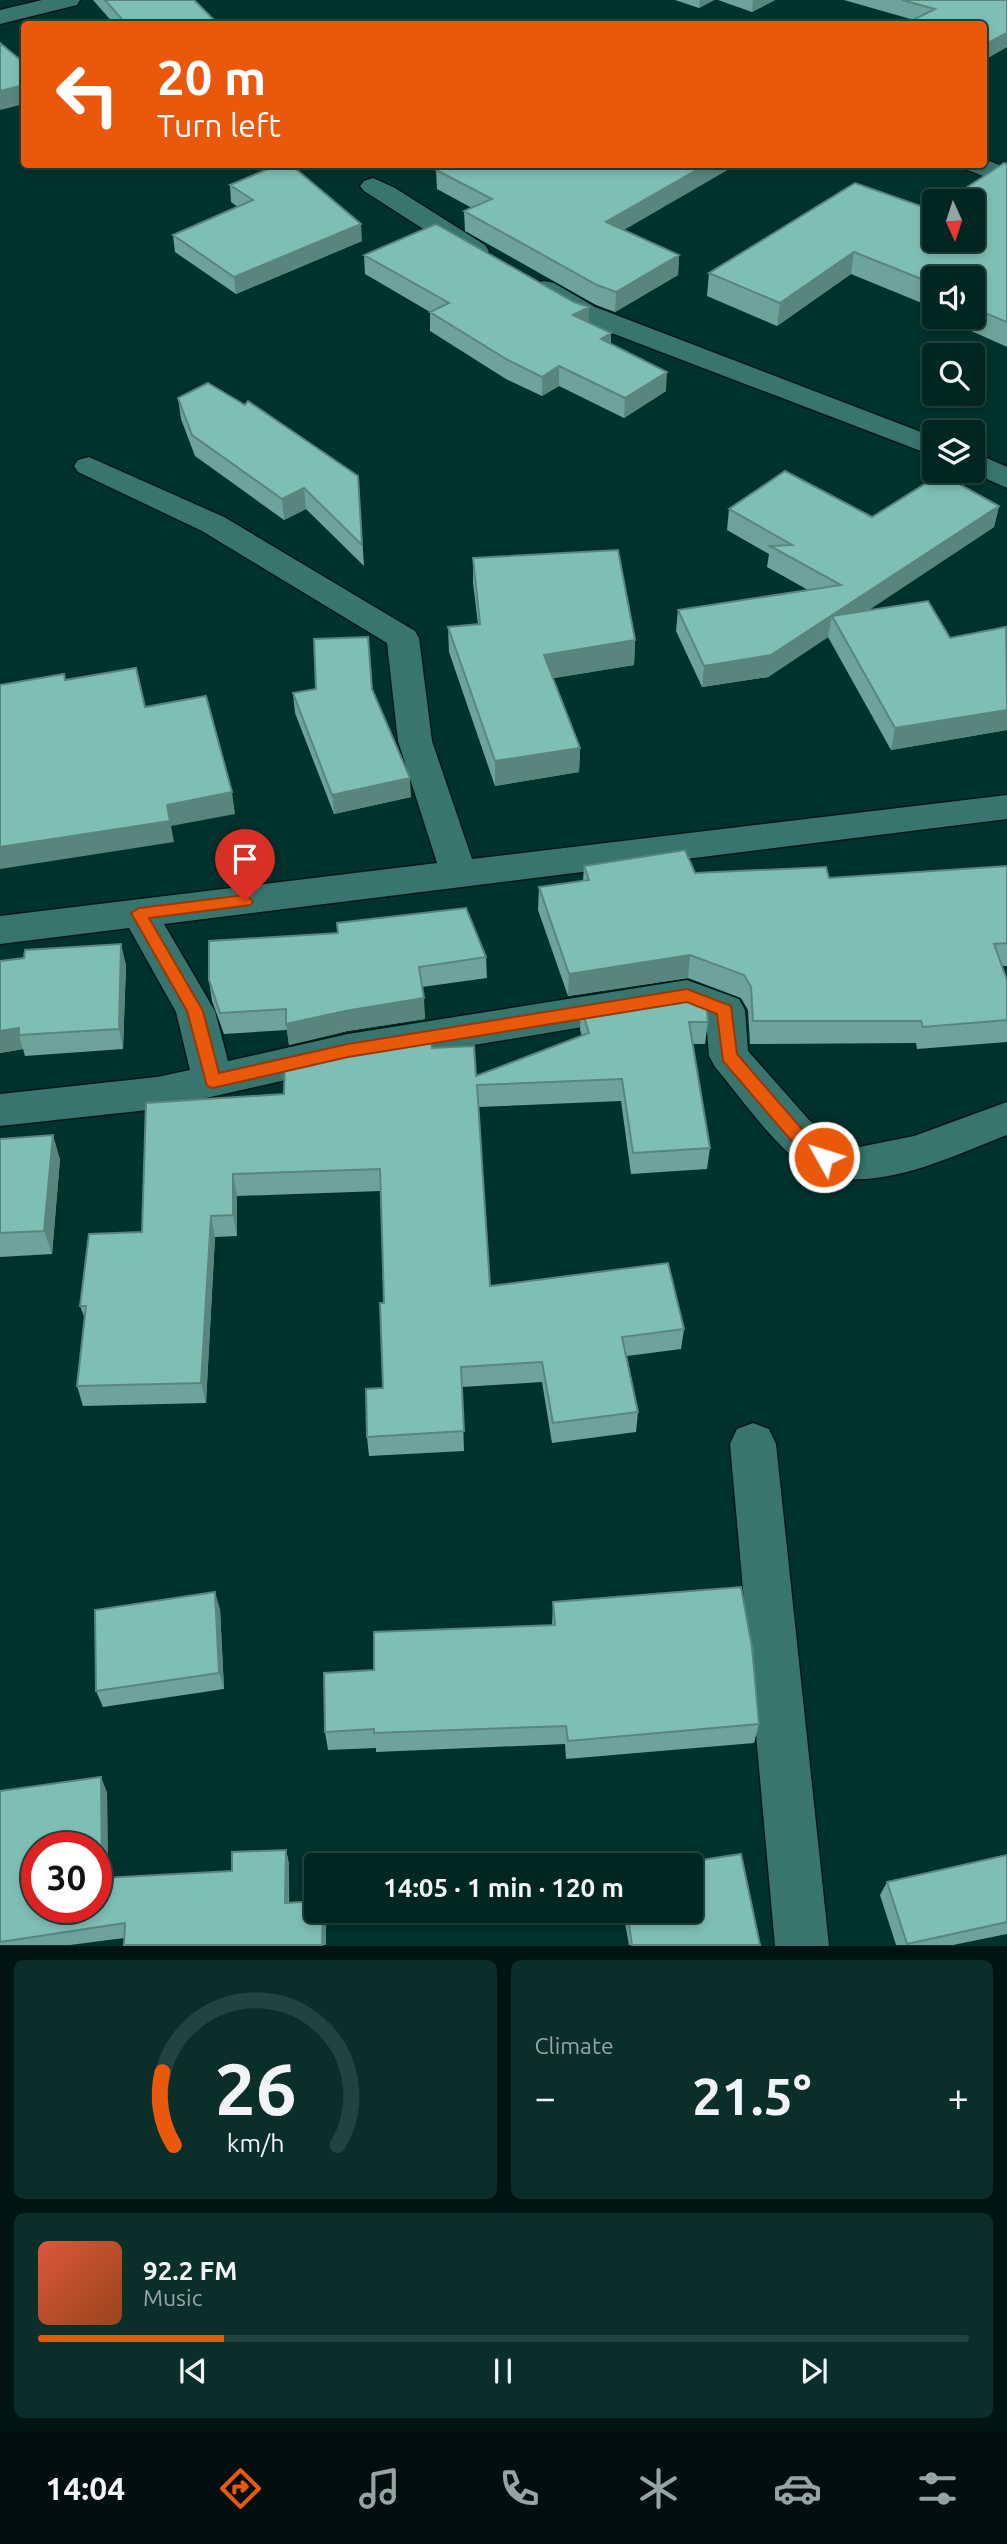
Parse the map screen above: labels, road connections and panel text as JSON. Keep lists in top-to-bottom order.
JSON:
{
  "north": "bottom",
  "page": {
    "turn": ["20 m", "Turn left"],
    "limit": "30",
    "trip": "14:05 · 1 min · 120 m",
    "tile": "Climate",
    "heat": ["−", "21.5°", "+"],
    "song": ["92.2 FM", "Music"],
    "tabs": "14:04",
    "gauge": ["26", "km/h"]
  }
}
